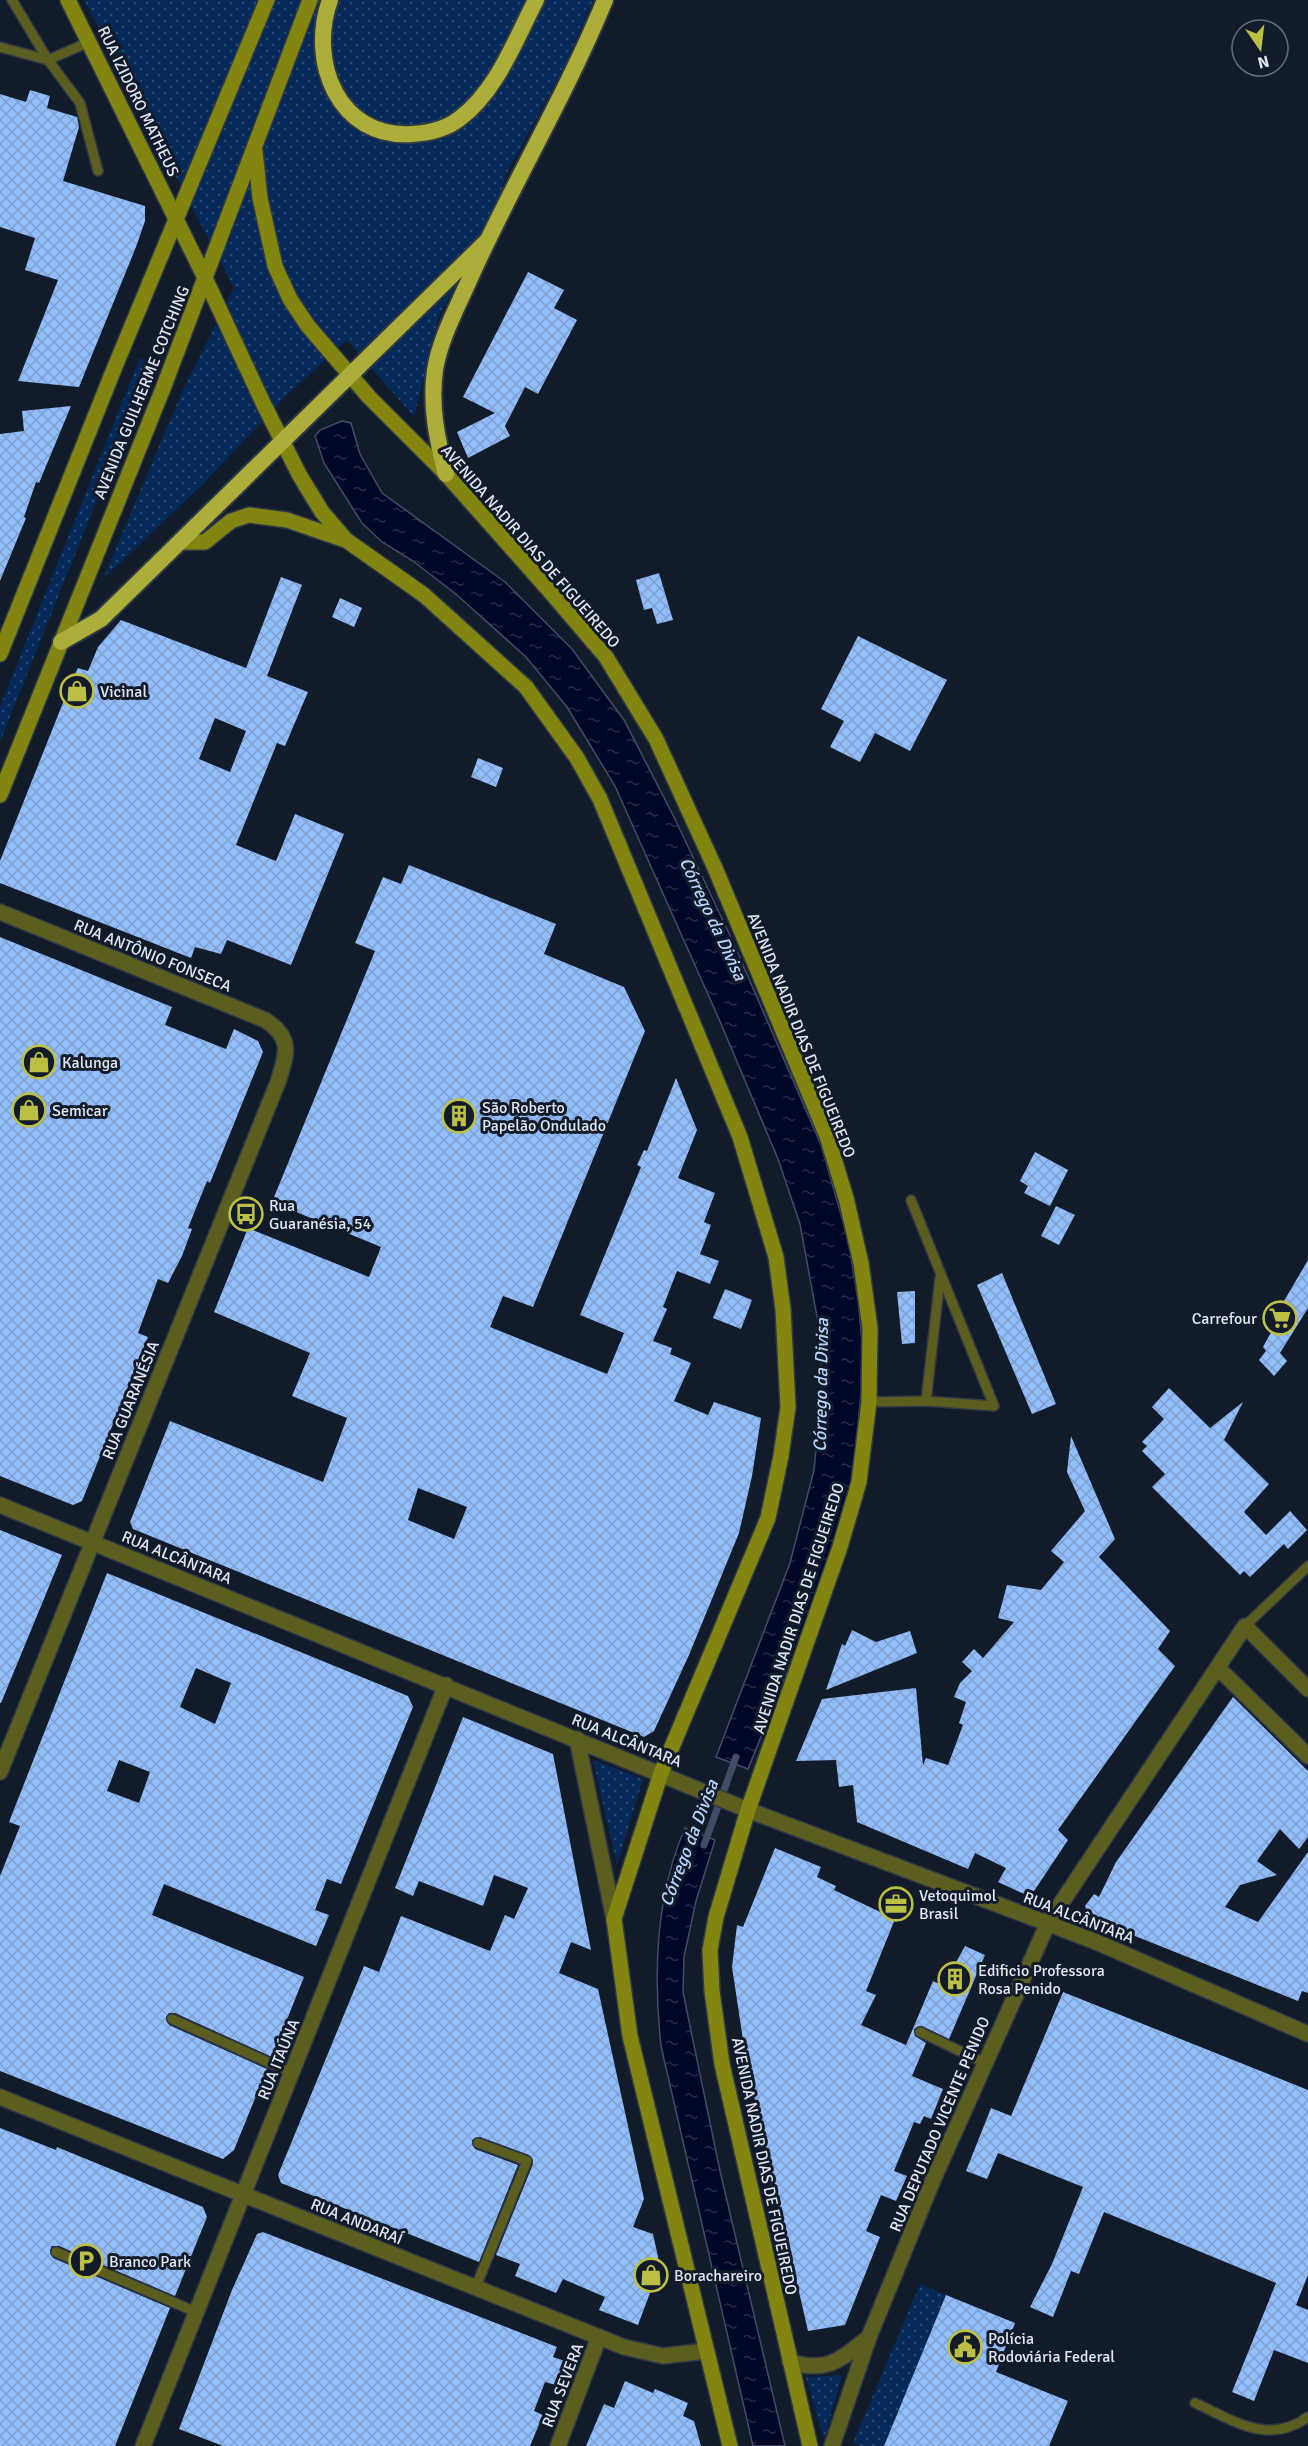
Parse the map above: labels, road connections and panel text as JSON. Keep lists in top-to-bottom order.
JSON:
{
  "streets": {
    "main road": ["RUA IZIDORO MATHEUS", "AVENIDA GUILHERME COTCHING", "AVENIDA NADIR DIAS DE FIGUEIREDO"],
    "street": [
      "RUA ANTÔNIO FONSECA",
      "RUA GUARANÉSIA",
      "RUA ALCÂNTARA",
      "RUA ITAÚNA",
      "RUA DEPUTADO VICENTE PENIDO",
      "RUA ANDARAÍ",
      "RUA SEVERA"
    ]
  },
  "crossings": [
    ["RUA IZIDORO MATHEUS", "AVENIDA GUILHERME COTCHING"],
    ["AVENIDA GUILHERME COTCHING", "AVENIDA NADIR DIAS DE FIGUEIREDO"],
    ["AVENIDA NADIR DIAS DE FIGUEIREDO", "RUA ALCÂNTARA"],
    ["RUA ANTÔNIO FONSECA", "RUA GUARANÉSIA"],
    ["RUA GUARANÉSIA", "RUA ALCÂNTARA"],
    ["RUA ALCÂNTARA", "RUA ITAÚNA"],
    ["RUA ALCÂNTARA", "RUA DEPUTADO VICENTE PENIDO"],
    ["RUA ITAÚNA", "RUA ANDARAÍ"],
    ["RUA ANDARAÍ", "RUA SEVERA"]
  ],
  "water": ["Córrego da Divisa"],
  "places": {
    "shop": [
      "Vicinal",
      "Kalunga",
      "Semicar",
      "Borachareiro"
    ],
    "building": ["São Roberto Papelão Ondulado", "Edificio Professora Rosa Penido"],
    "bus stop": ["Rua Guaranésia, 54"],
    "supermarket": ["Carrefour"],
    "office": ["Vetoquimol Brasil"],
    "parking": ["Branco Park"],
    "public building": ["Polícia Rodoviária Federal"]
  },
  "north": "bottom"
}
